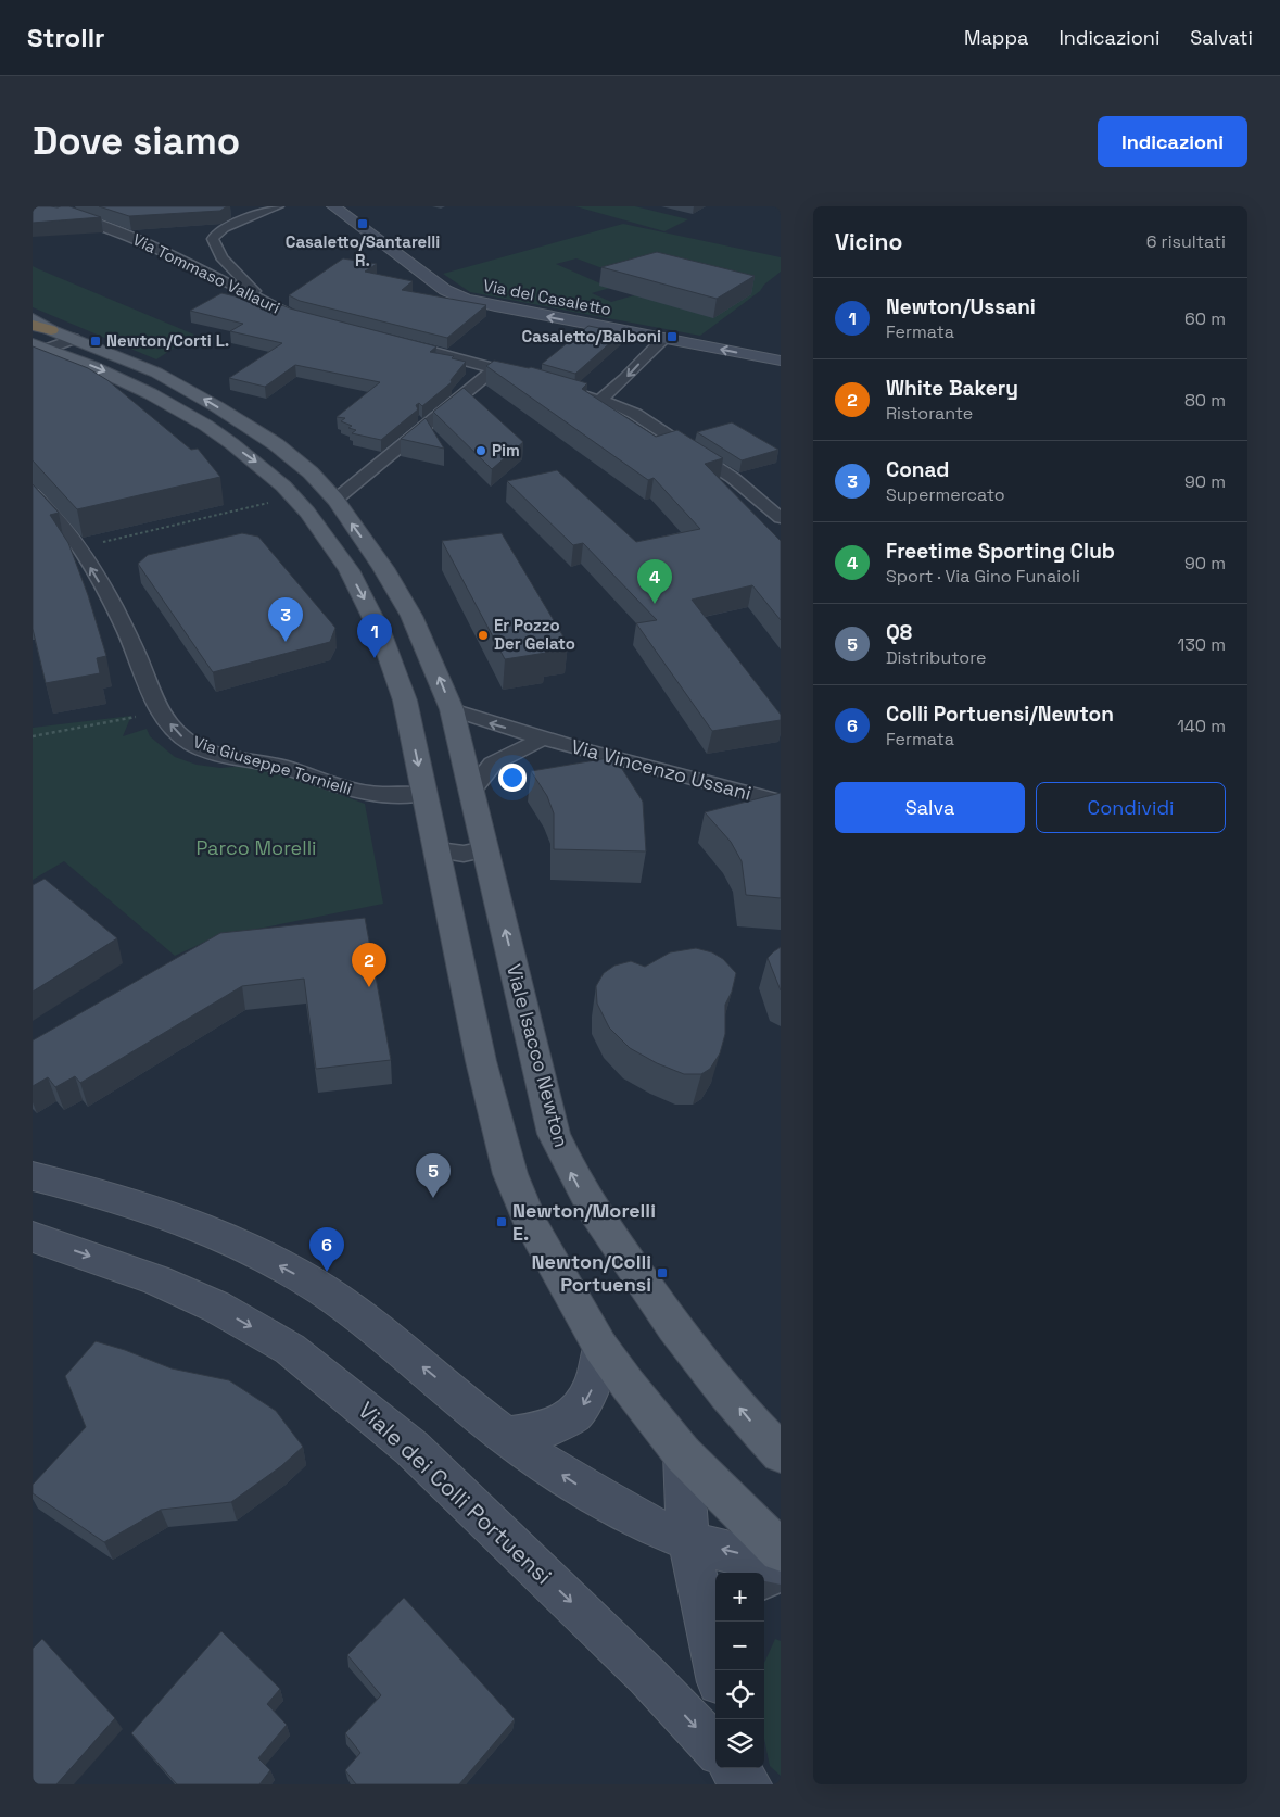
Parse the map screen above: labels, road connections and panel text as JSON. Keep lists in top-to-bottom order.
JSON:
{
  "streets": {
    "main road": ["Viale Isacco Newton"],
    "street": [
      "Via Tommaso Vallauri",
      "Via del Casaletto",
      "Via Giuseppe Tornielli",
      "Via Vincenzo Ussani",
      "Viale dei Colli Portuensi"
    ]
  },
  "crossings": [
    ["Via Vincenzo Ussani", "Viale Isacco Newton"]
  ],
  "one_way": ["Via Giuseppe Tornielli"],
  "parks": ["Parco Morelli"],
  "places": {
    "transit": [
      "Casaletto/Santarelli R.",
      "Casaletto/Balboni",
      "Newton/Corti L.",
      "Newton/Morelli E.",
      "Newton/Colli Portuensi"
    ],
    "other": ["Pim", "Er Pozzo Der Gelato"]
  },
  "page": {
    "header": "Strollr",
    "nav": ["Mappa", "Indicazioni", "Salvati"],
    "buttons": [
      "Indicazioni",
      ["Salva", "Condividi"]
    ],
    "title": "Dove siamo",
    "heading": ["Vicino", "6 risultati"],
    "list": [
      {
        "mark": "1",
        "name": "Newton/Ussani",
        "note": "Fermata",
        "value": "60 m"
      },
      {
        "mark": "2",
        "name": "White Bakery",
        "note": "Ristorante",
        "value": "80 m"
      },
      {
        "mark": "3",
        "name": "Conad",
        "note": "Supermercato",
        "value": "90 m"
      },
      {
        "mark": "4",
        "name": "Freetime Sporting Club",
        "note": "Sport · Via Gino Funaioli",
        "value": "90 m"
      },
      {
        "mark": "5",
        "name": "Q8",
        "note": "Distributore",
        "value": "130 m"
      },
      {
        "mark": "6",
        "name": "Colli Portuensi/Newton",
        "note": "Fermata",
        "value": "140 m"
      }
    ],
    "pins": [
      "4",
      "3",
      "1",
      "2",
      "5",
      "6"
    ],
    "map_buttons": ["+", "−"]
  }
}
